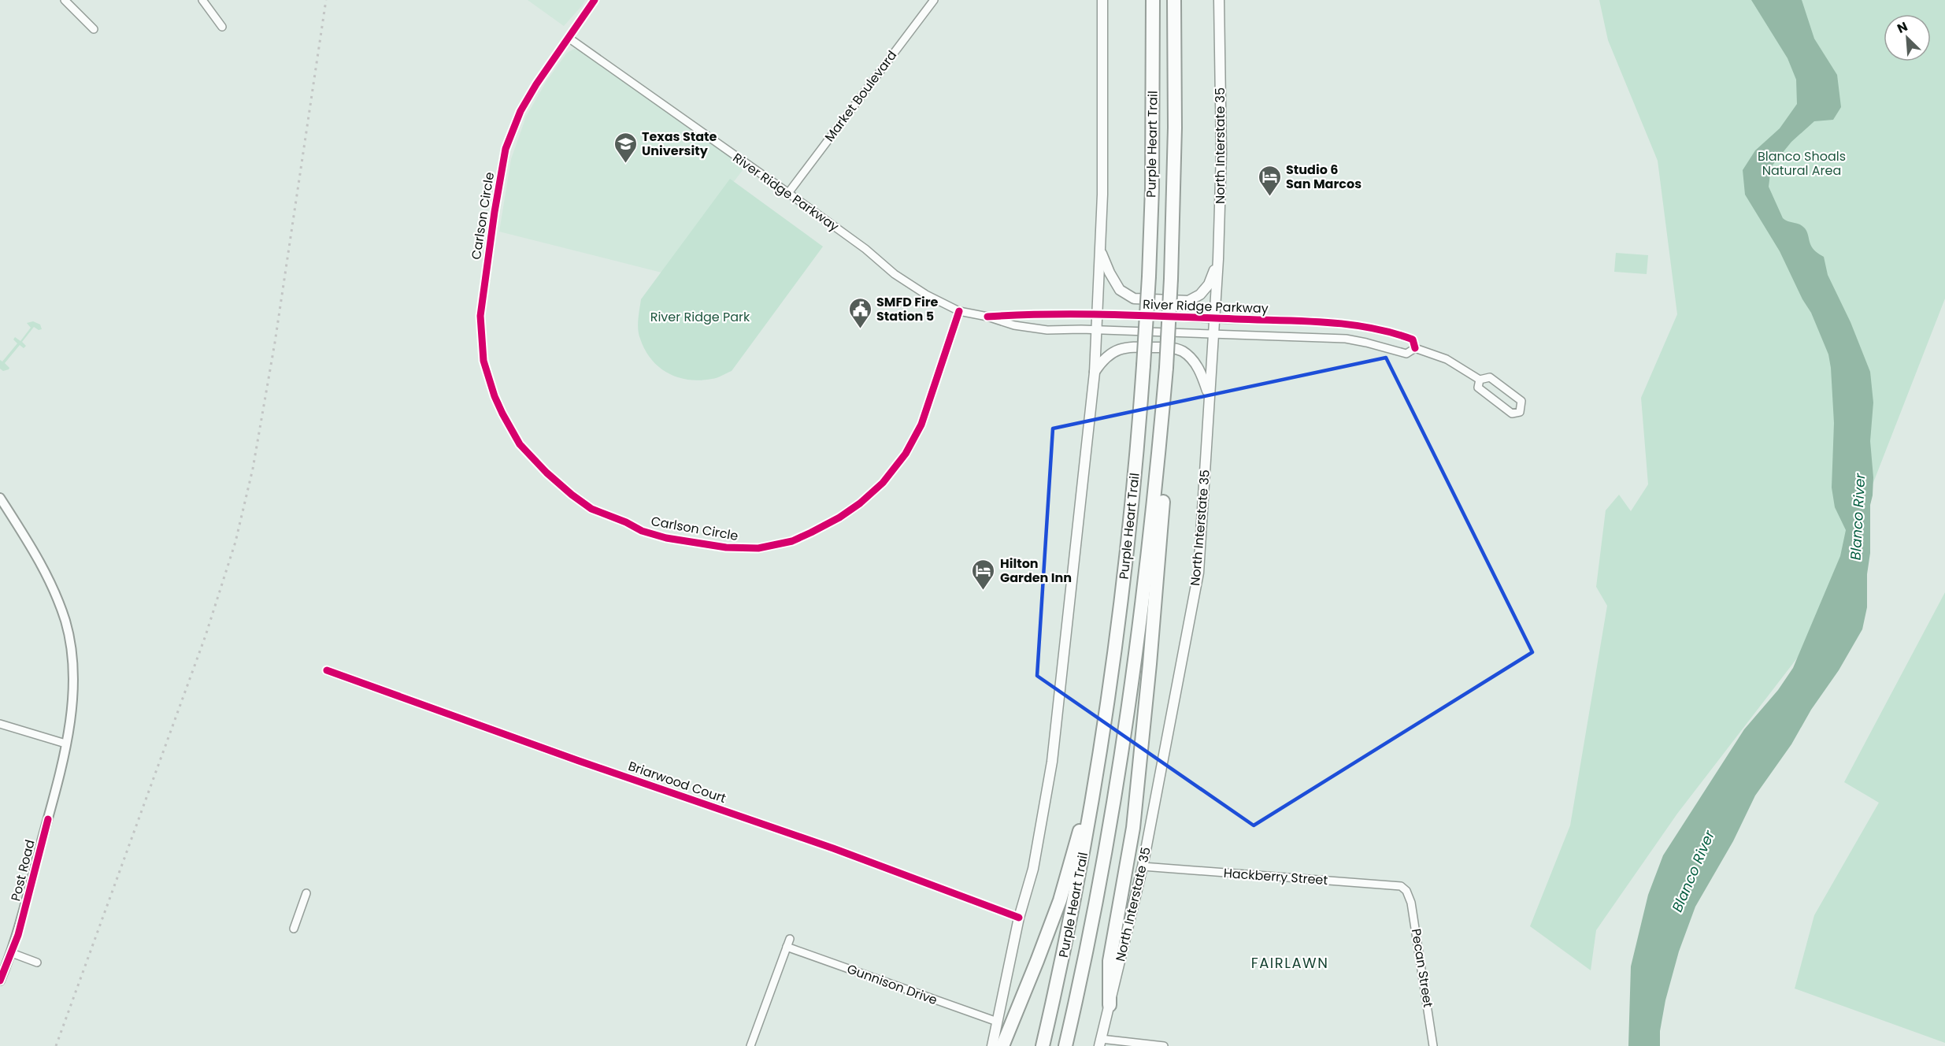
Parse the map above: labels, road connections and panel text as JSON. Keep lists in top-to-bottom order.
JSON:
{
  "streets": {
    "highway": ["Purple Heart Trail"],
    "main road": ["North Interstate 35"],
    "street": [
      "Market Boulevard",
      "River Ridge Parkway",
      "Carlson Circle",
      "Briarwood Court",
      "Post Road",
      "Hackberry Street",
      "Pecan Street",
      "Gunnison Drive"
    ]
  },
  "crossings": [
    ["Market Boulevard", "River Ridge Parkway"],
    ["North Interstate 35", "River Ridge Parkway"],
    ["North Interstate 35", "Hackberry Street"],
    ["River Ridge Parkway", "Carlson Circle"],
    ["Hackberry Street", "Pecan Street"]
  ],
  "districts": ["FAIRLAWN"],
  "water": ["Blanco River"],
  "parks": ["Blanco Shoals Natural Area", "River Ridge Park"],
  "places": {
    "school or university": ["Texas State University"],
    "hotel": ["Studio 6 San Marcos", "Hilton Garden Inn"],
    "public building": ["SMFD Fire Station 5"]
  },
  "north": "top left"
}
